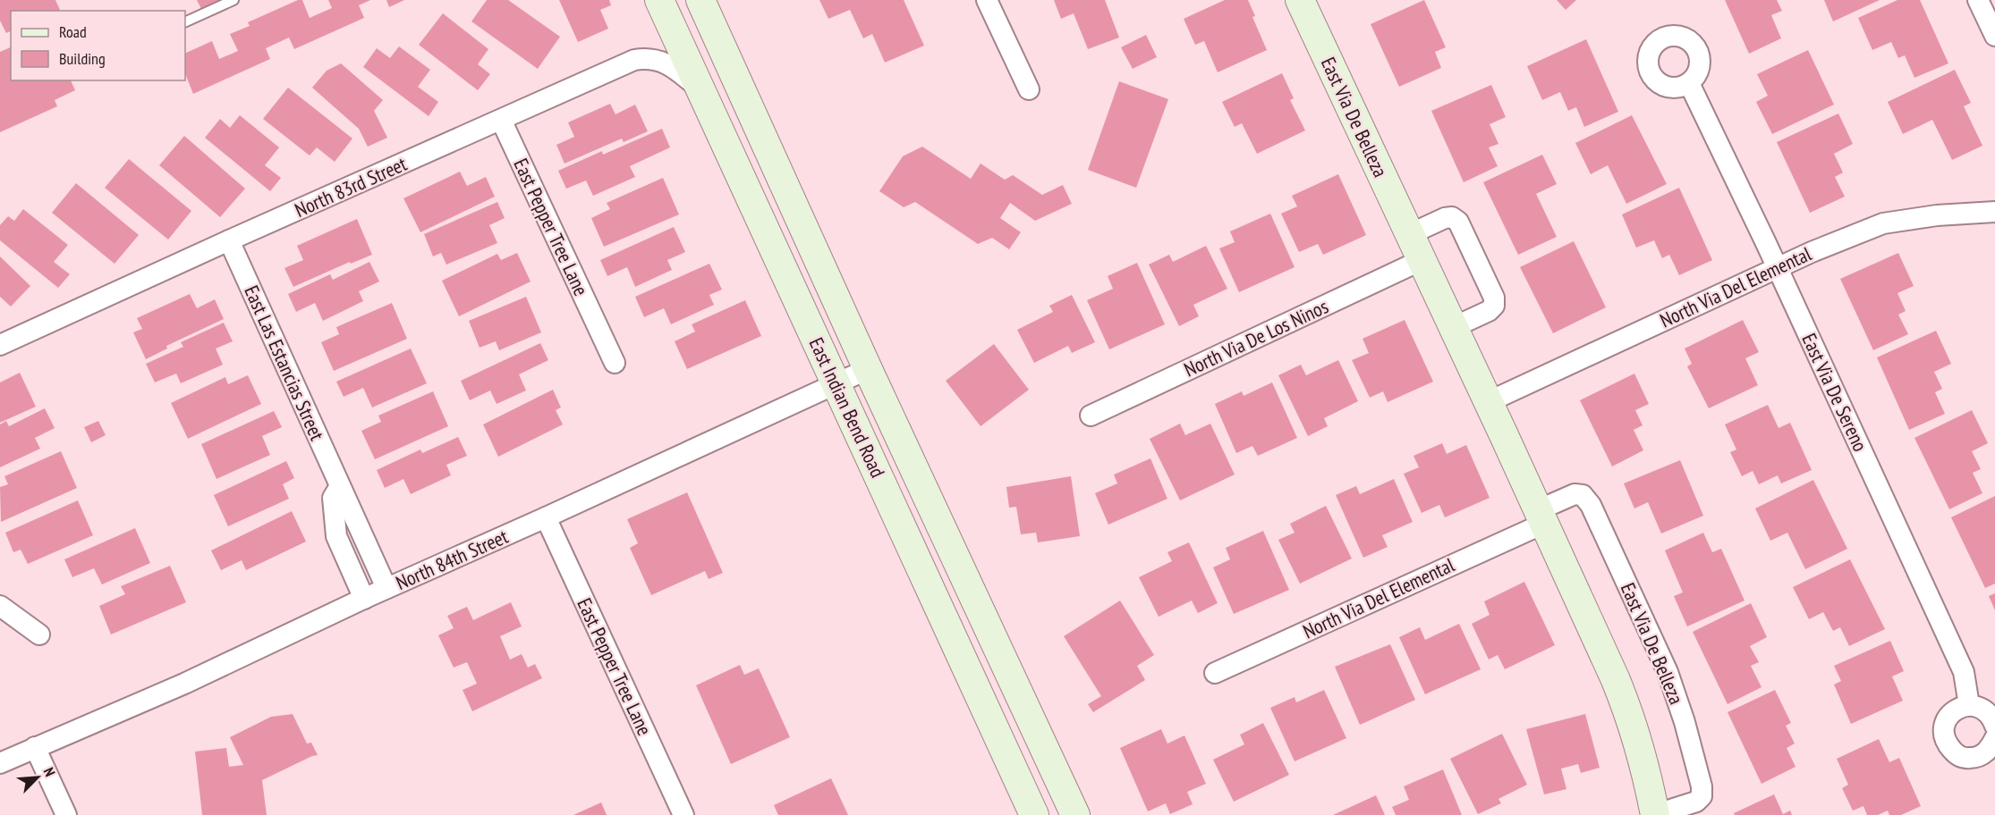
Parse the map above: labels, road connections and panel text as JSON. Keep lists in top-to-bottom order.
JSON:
{
  "streets": {
    "main road": ["East Via De Belleza", "East Indian Bend Road"],
    "street": [
      "North 83rd Street",
      "East Pepper Tree Lane",
      "North Via Del Elemental",
      "North Via De Los Ninos",
      "East Las Estancias Street",
      "East Via De Sereno",
      "North 84th Street"
    ]
  },
  "crossings": [
    ["East Via De Belleza", "North Via Del Elemental"],
    ["East Via De Belleza", "North Via De Los Ninos"],
    ["North 83rd Street", "East Pepper Tree Lane"],
    ["North 83rd Street", "East Las Estancias Street"],
    ["North 83rd Street", "East Indian Bend Road"],
    ["East Pepper Tree Lane", "North 84th Street"],
    ["North Via Del Elemental", "East Via De Sereno"],
    ["East Las Estancias Street", "North 84th Street"],
    ["East Indian Bend Road", "North 84th Street"]
  ],
  "legend": ["Road", "Building"],
  "north": "top right"
}
